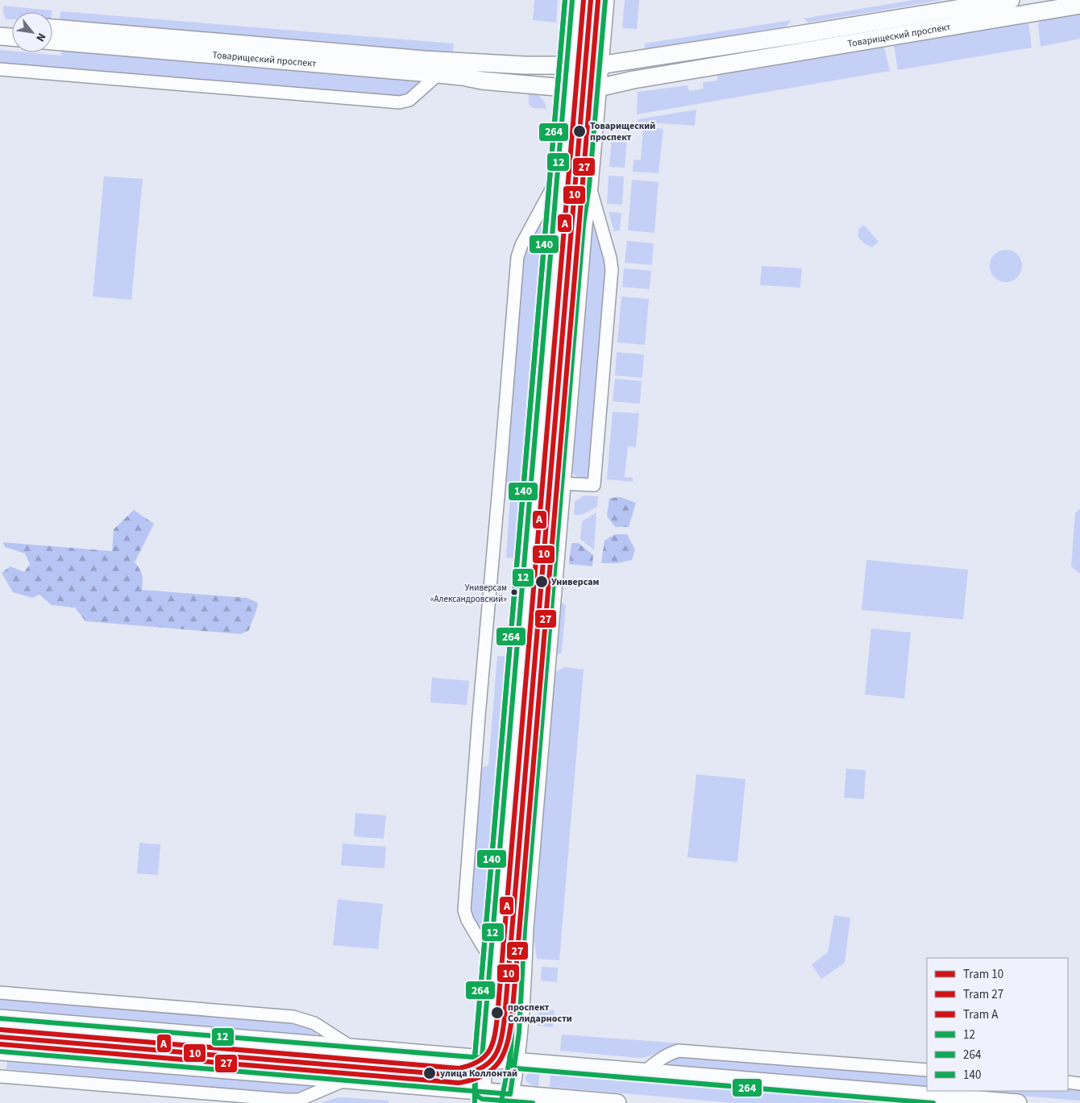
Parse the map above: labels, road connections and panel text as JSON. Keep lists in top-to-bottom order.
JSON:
{
  "streets": {
    "main road": ["Товарищеский проспект"]
  },
  "places": [
    "Товарищеский проспект",
    "Универсам",
    "Универсам «Александровский»",
    "проспект Солидарности",
    "улица Коллонтай"
  ],
  "lines": [
    "tram line 10",
    "tram line А",
    "transit line 12",
    "transit line 264",
    "transit line 140",
    "tram line 27"
  ],
  "legend": [
    "Tram 10",
    "Tram 27",
    "Tram А",
    "12",
    "264",
    "140"
  ],
  "north": "bottom right"
}
